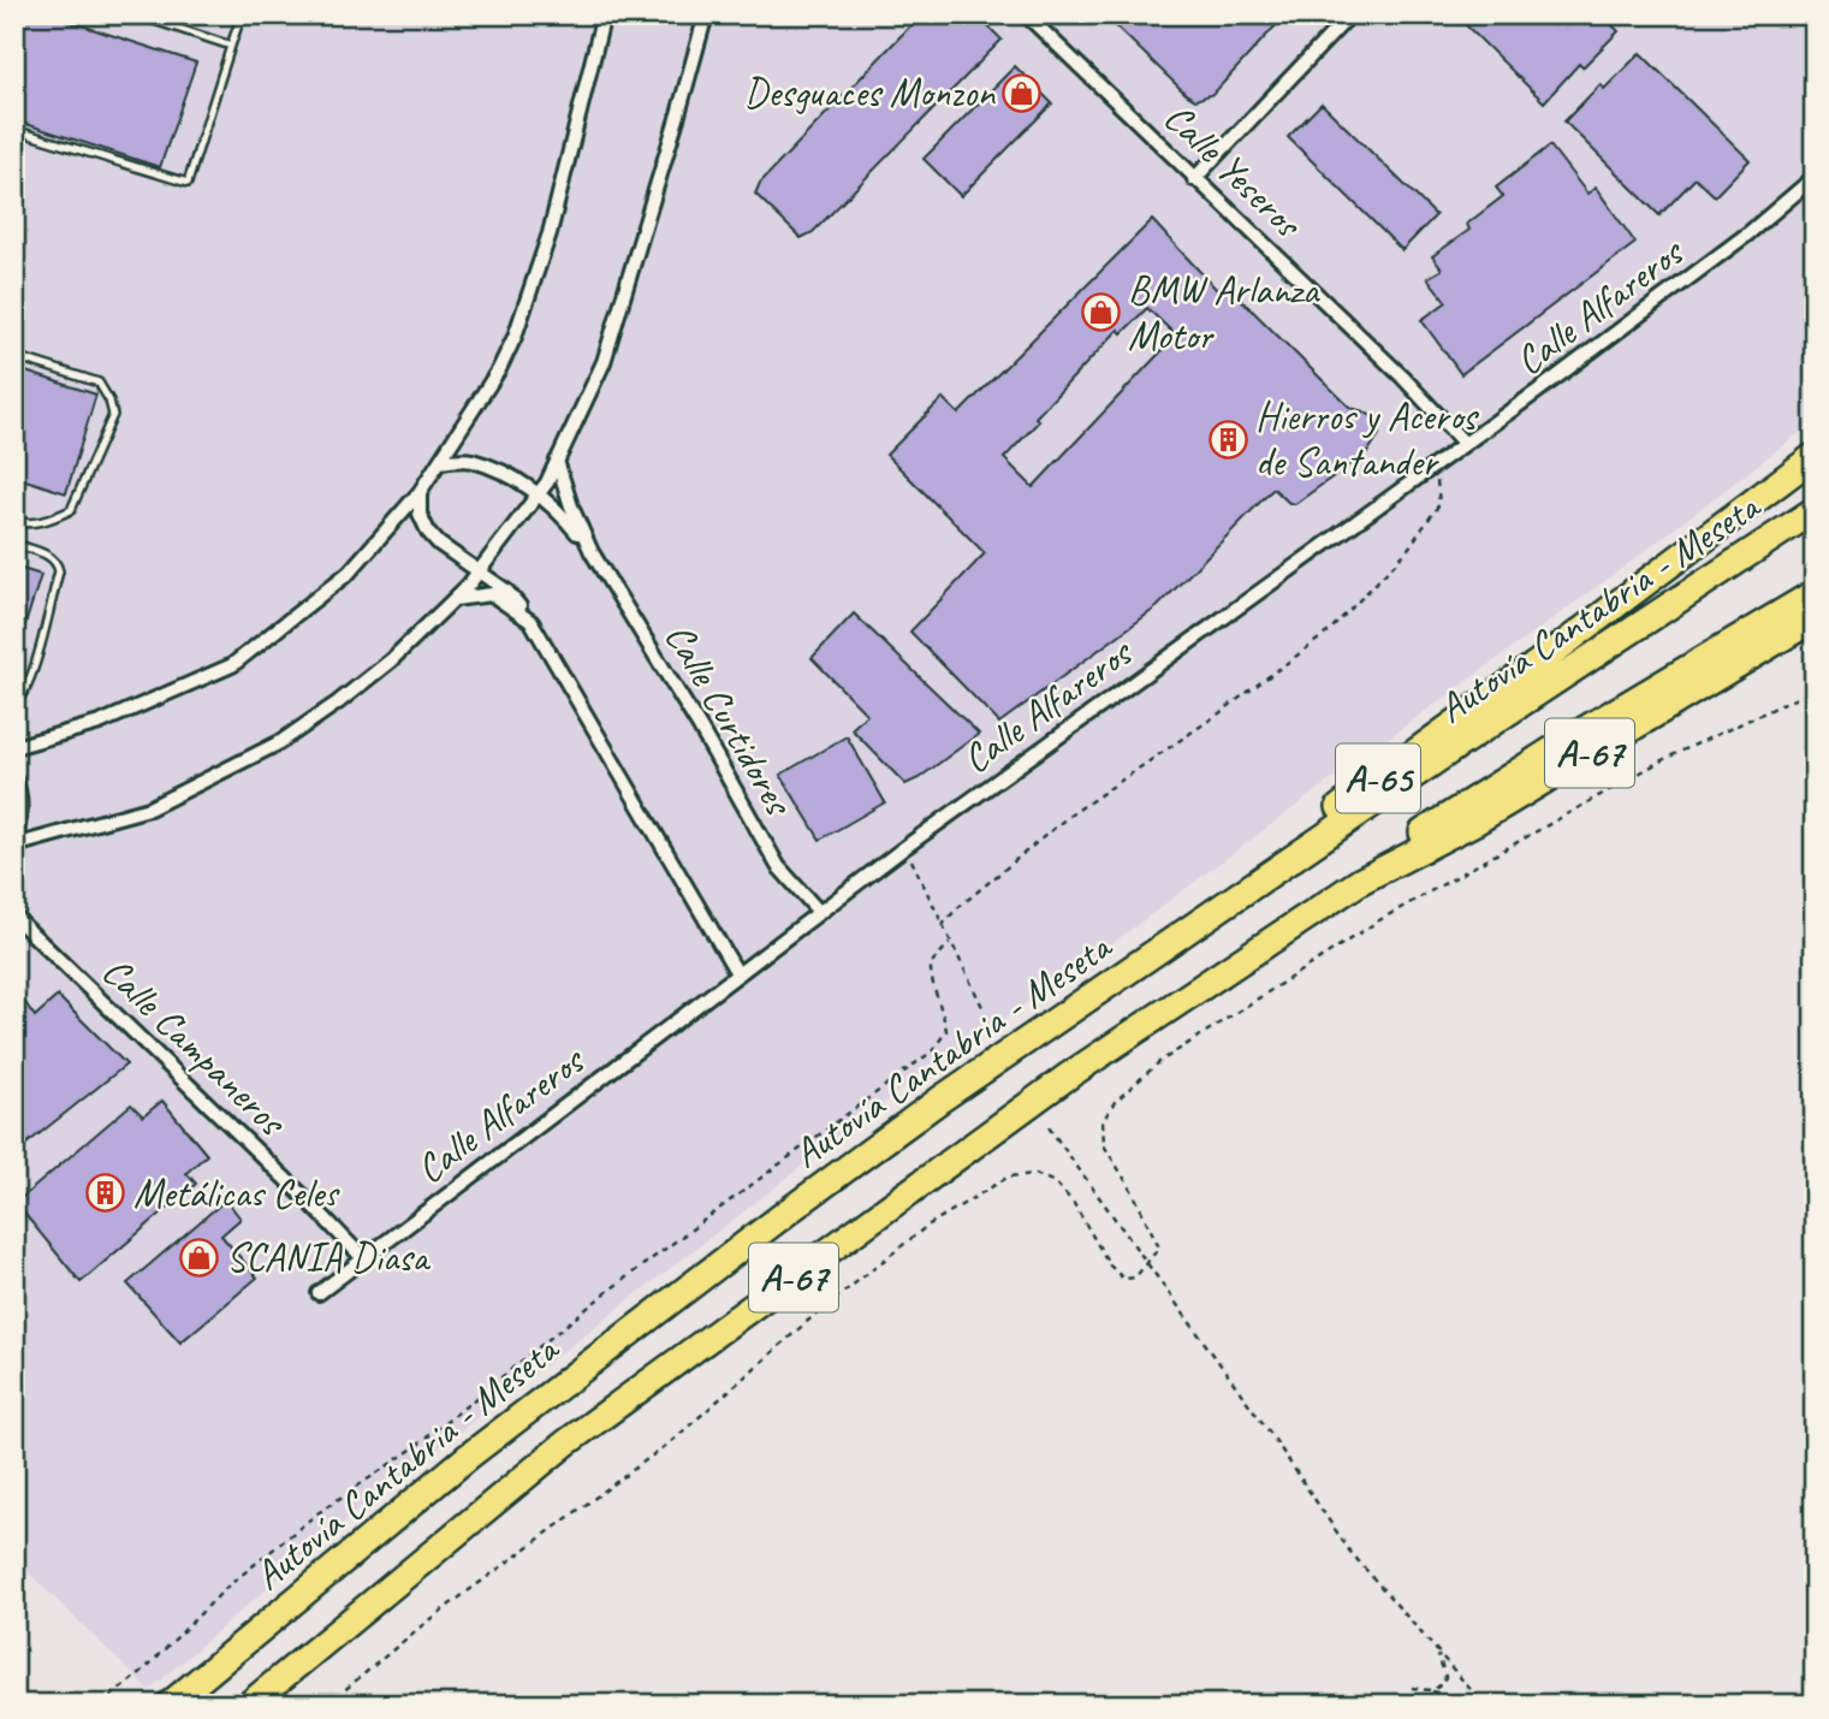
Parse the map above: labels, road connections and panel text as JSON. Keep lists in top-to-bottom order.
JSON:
{
  "streets": {
    "highway": ["Autovía Cantabria - Meseta", "A-67", "A-65"],
    "street": [
      "Calle Yeseros",
      "Calle Alfareros",
      "Calle Curtidores",
      "Calle Campaneros"
    ]
  },
  "crossings": [
    ["Calle Yeseros", "Calle Alfareros"],
    ["Calle Alfareros", "Calle Curtidores"],
    ["Calle Alfareros", "Calle Campaneros"],
    ["Autovía Cantabria - Meseta", "A-65"],
    ["A-67", "A-65"]
  ],
  "places": {
    "shop": ["Desguaces Monzon", "BMW Arlanza Motor", "SCANIA Diasa"],
    "building": ["Hierros y Aceros de Santander", "Metálicas Celes"]
  }
}
